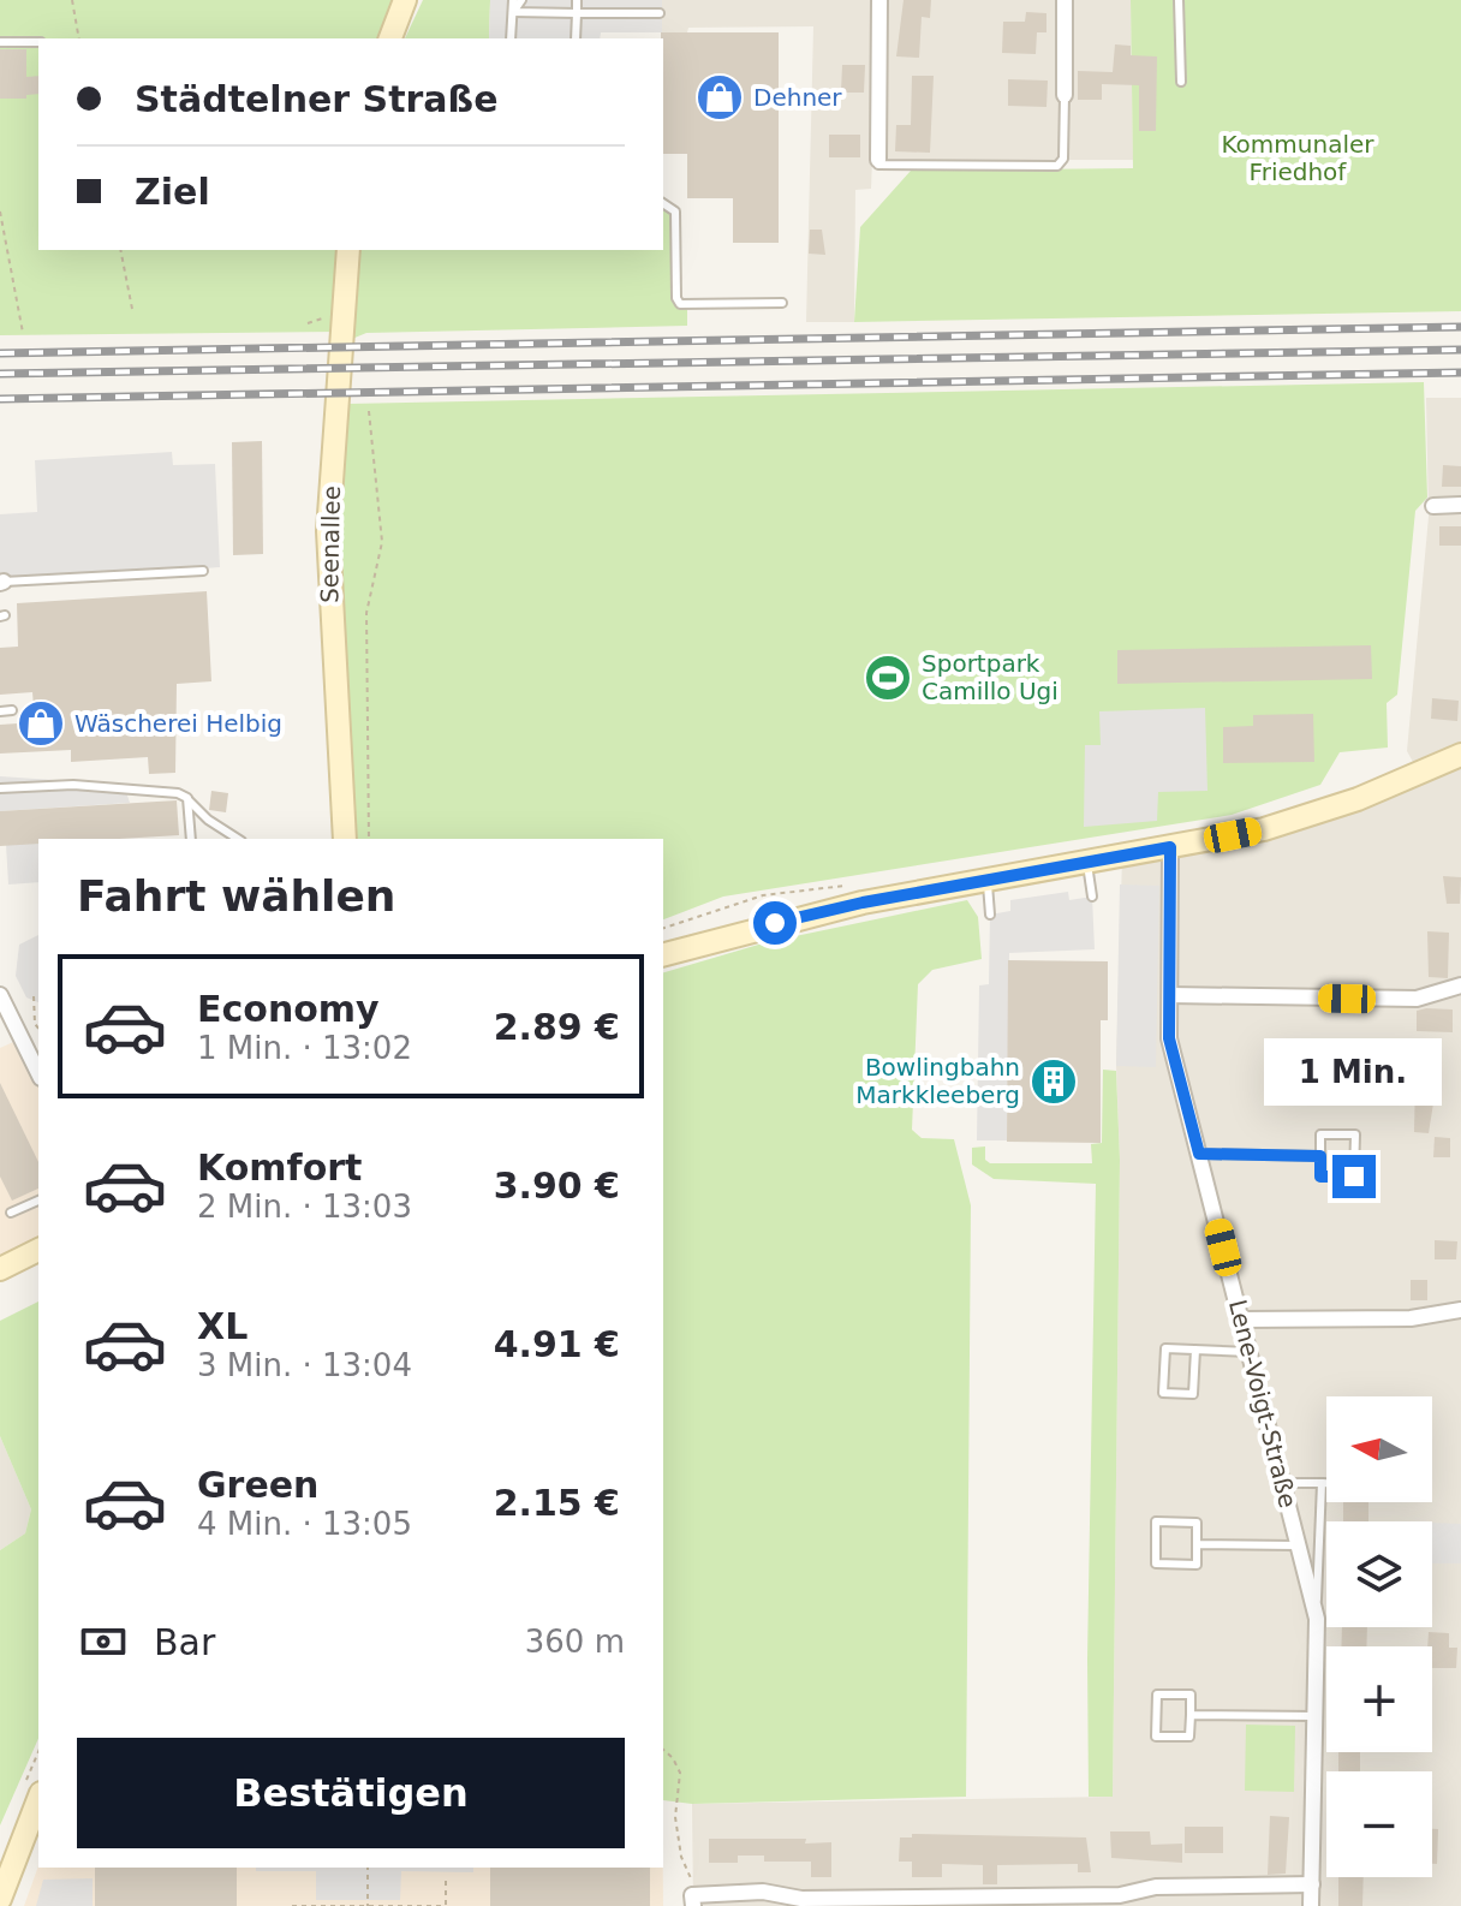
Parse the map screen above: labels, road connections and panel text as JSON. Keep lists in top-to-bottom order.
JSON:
{
  "streets": {
    "street": ["Seenallee", "Lene-Voigt-Straße"]
  },
  "parks": ["Kommunaler Friedhof"],
  "places": {
    "shop": ["Dehner", "Wäscherei Helbig"],
    "sports": ["Sportpark Camillo Ugi"],
    "building": ["Bowlingbahn Markkleeberg"]
  },
  "north": "left",
  "page": {
    "banner": ["Städtelner Straße", "Ziel"],
    "heading": "Fahrt wählen",
    "list": [
      {
        "name": "Economy",
        "note": "1 Min. · 13:02",
        "value": "2.89 €"
      },
      {
        "name": "Komfort",
        "note": "2 Min. · 13:03",
        "value": "3.90 €"
      },
      {
        "name": "XL",
        "note": "3 Min. · 13:04",
        "value": "4.91 €"
      },
      {
        "name": "Green",
        "note": "4 Min. · 13:05",
        "value": "2.15 €"
      }
    ],
    "bubble": "1 Min.",
    "map_buttons": ["+", "−"],
    "pay": ["Bar", "360 m"],
    "buttons": "Bestätigen"
  }
}
